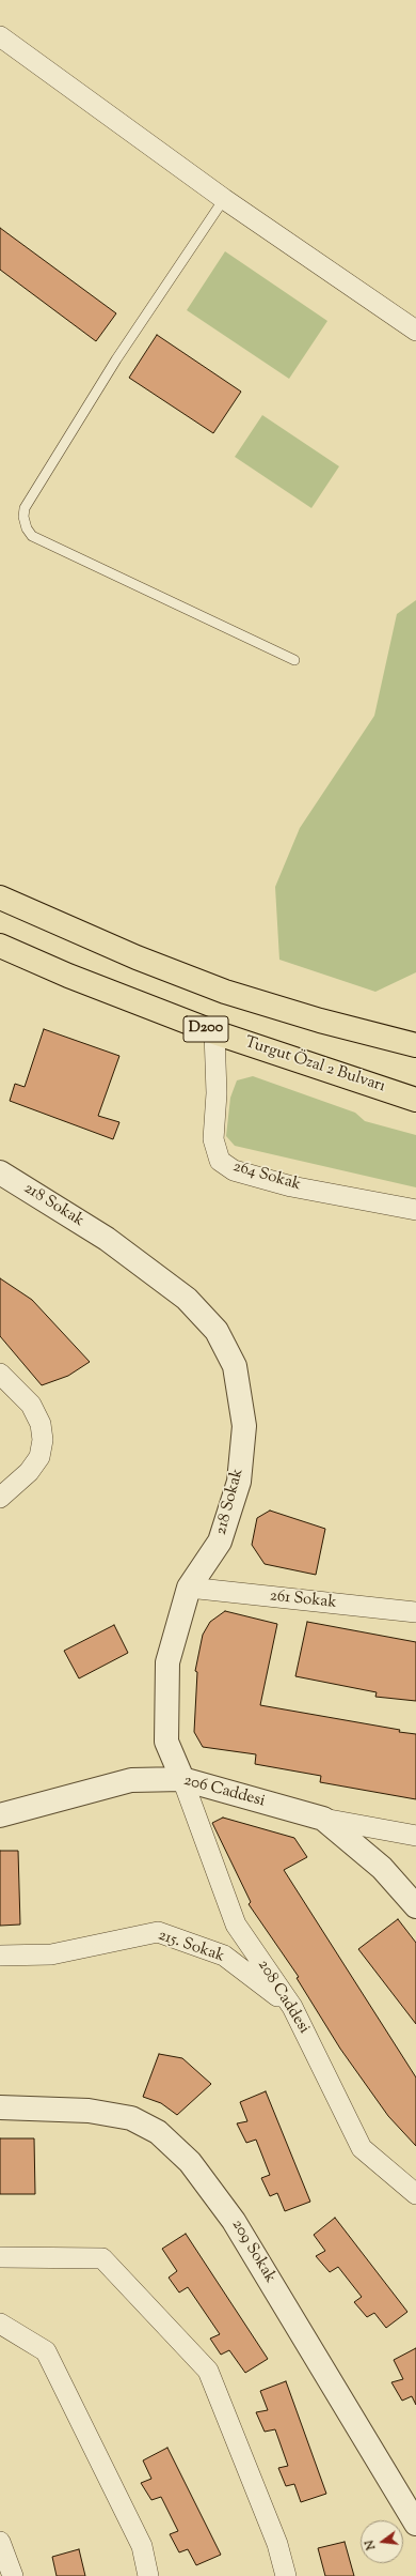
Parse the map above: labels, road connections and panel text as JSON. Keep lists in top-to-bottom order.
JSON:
{
  "streets": {
    "highway": ["D200", "Turgut Özal 2 Bulvarı"],
    "street": [
      "264 Sokak",
      "218 Sokak",
      "261 Sokak",
      "206 Caddesi",
      "215. Sokak",
      "208 Caddesi",
      "209 Sokak"
    ]
  },
  "crossings": [
    ["Turgut Özal 2 Bulvarı", "264 Sokak"],
    ["218 Sokak", "261 Sokak"],
    ["218 Sokak", "206 Caddesi"],
    ["218 Sokak", "208 Caddesi"],
    ["206 Caddesi", "208 Caddesi"],
    ["215. Sokak", "208 Caddesi"]
  ],
  "north": "left"
}
